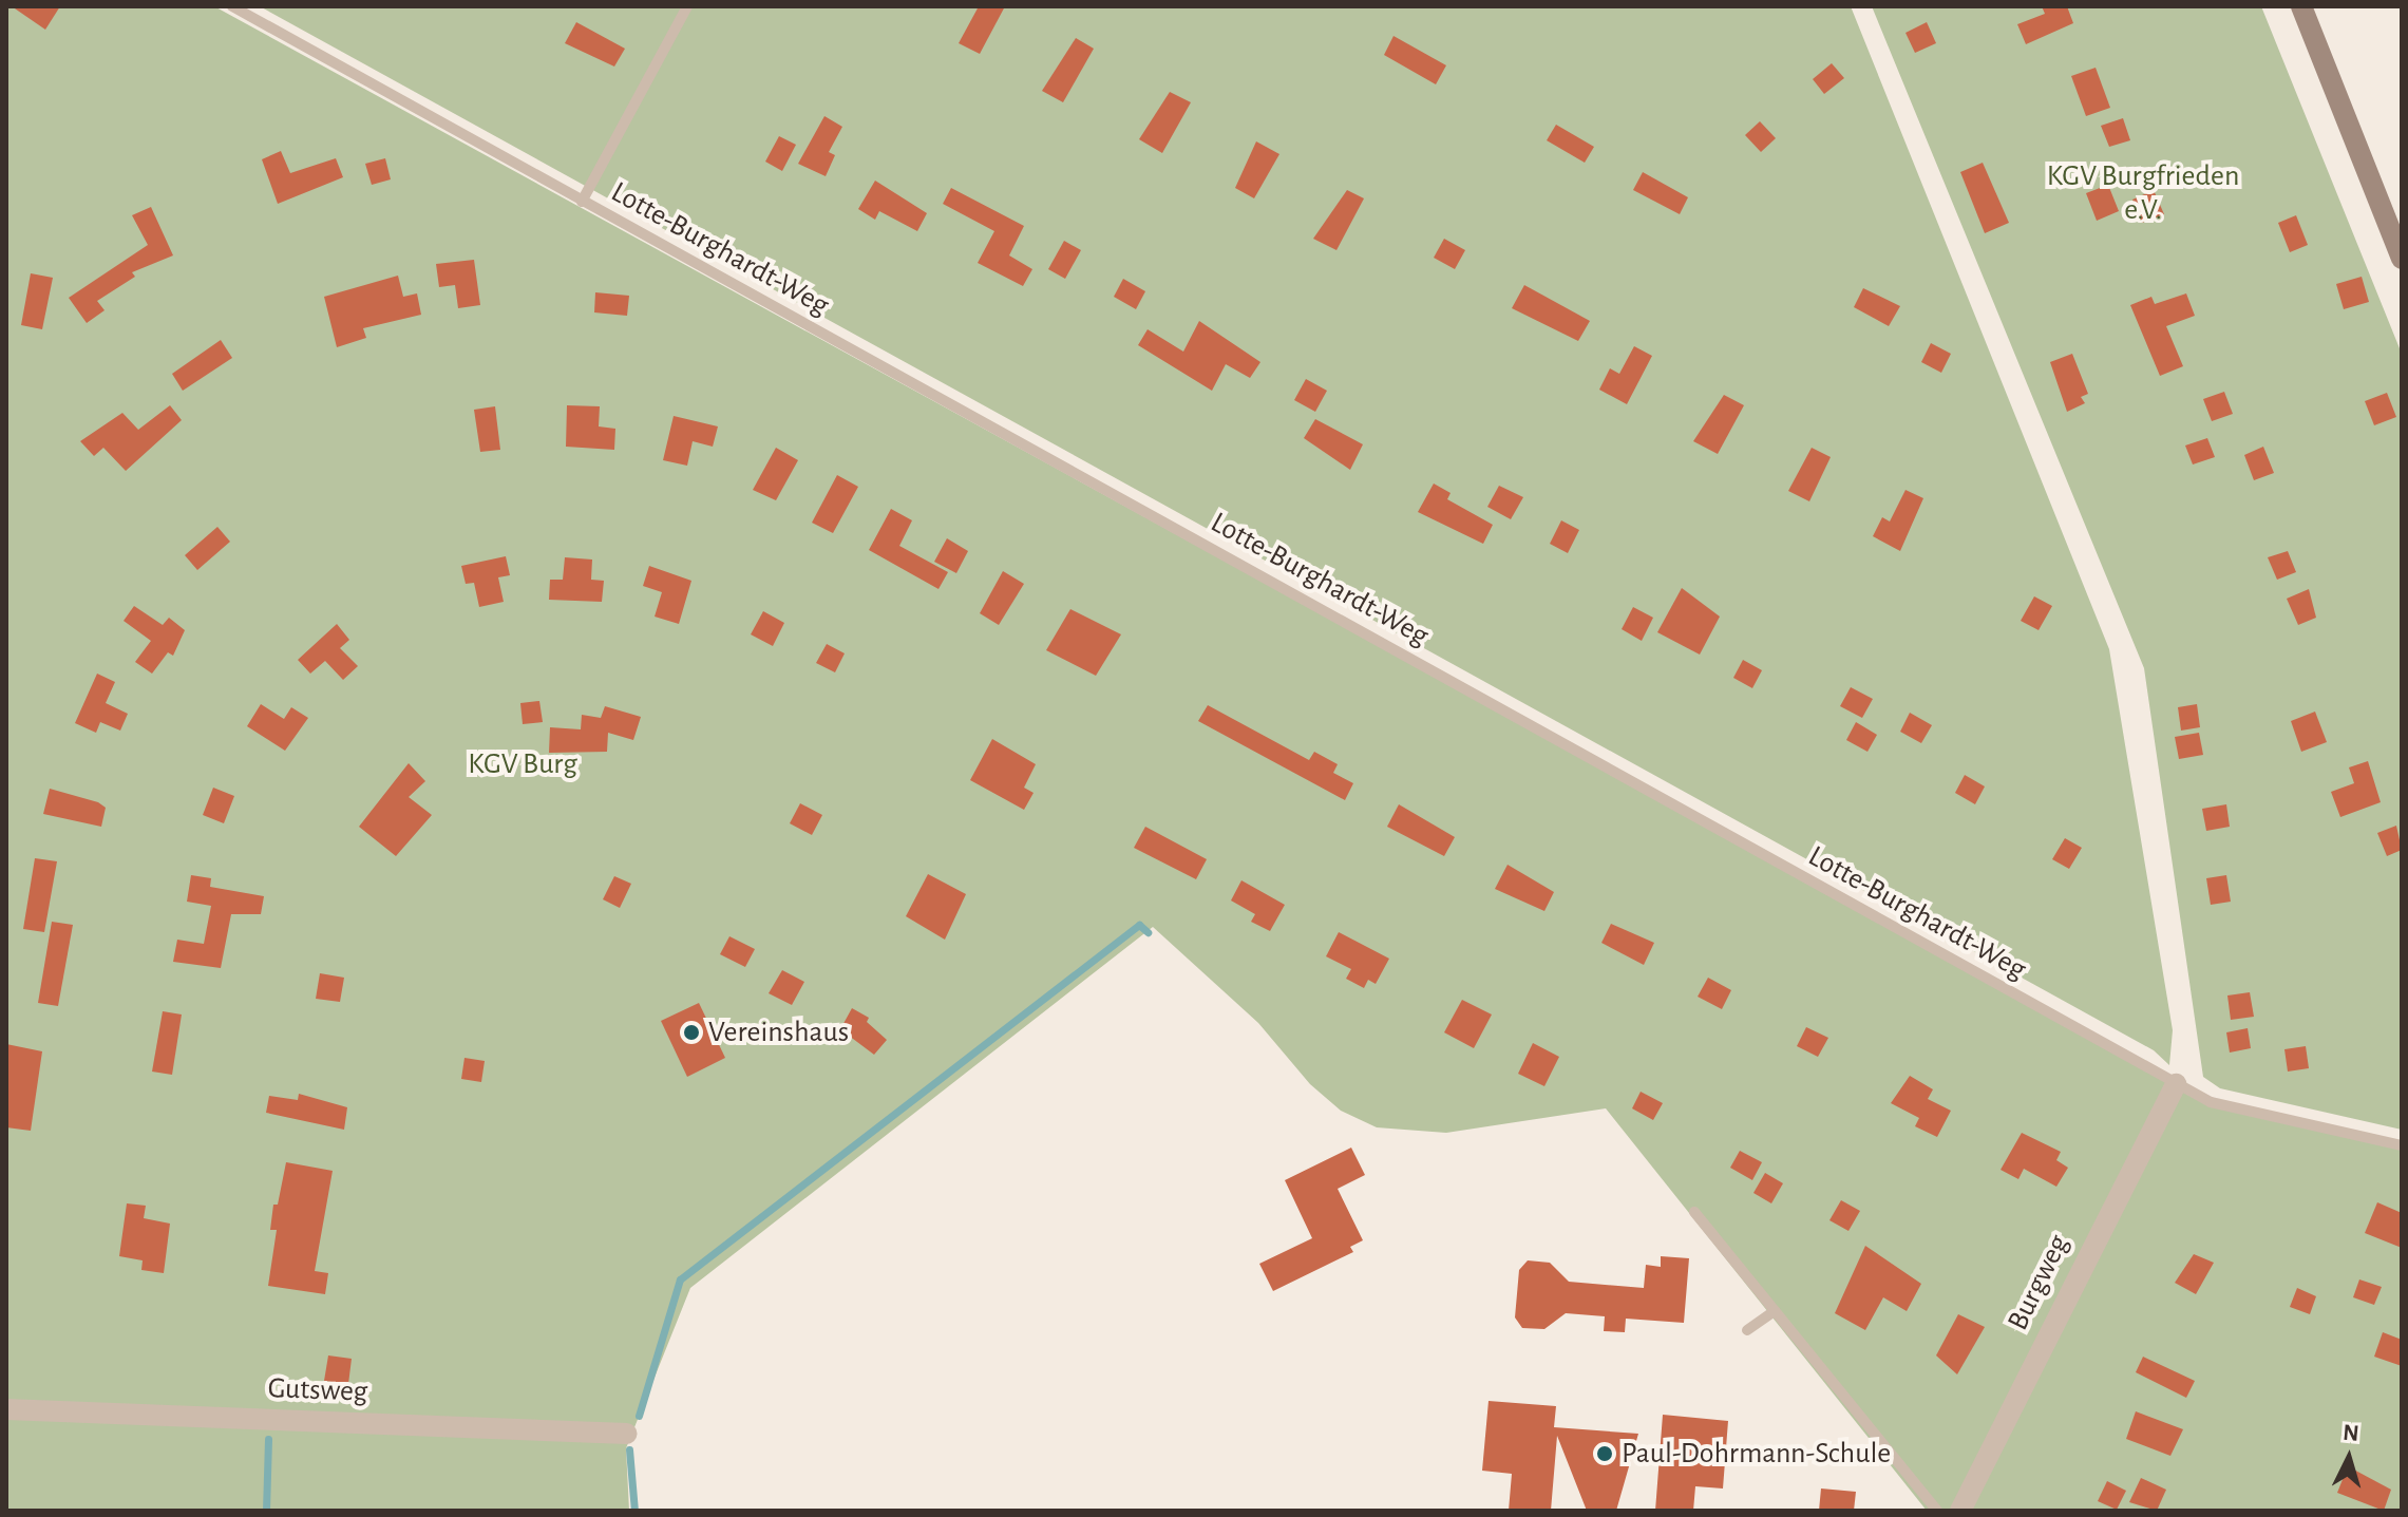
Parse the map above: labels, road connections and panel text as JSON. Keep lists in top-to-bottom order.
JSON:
{
  "streets": {
    "street": ["Burgweg", "Gutsweg"],
    "lane": ["Lotte-Burghardt-Weg"]
  },
  "crossings": [
    ["Lotte-Burghardt-Weg", "Burgweg"]
  ],
  "parks": ["KGV Burgfrieden e.V.", "KGV Burg"],
  "places": ["Vereinshaus", "Paul-Dohrmann-Schule"],
  "north": "top"
}
